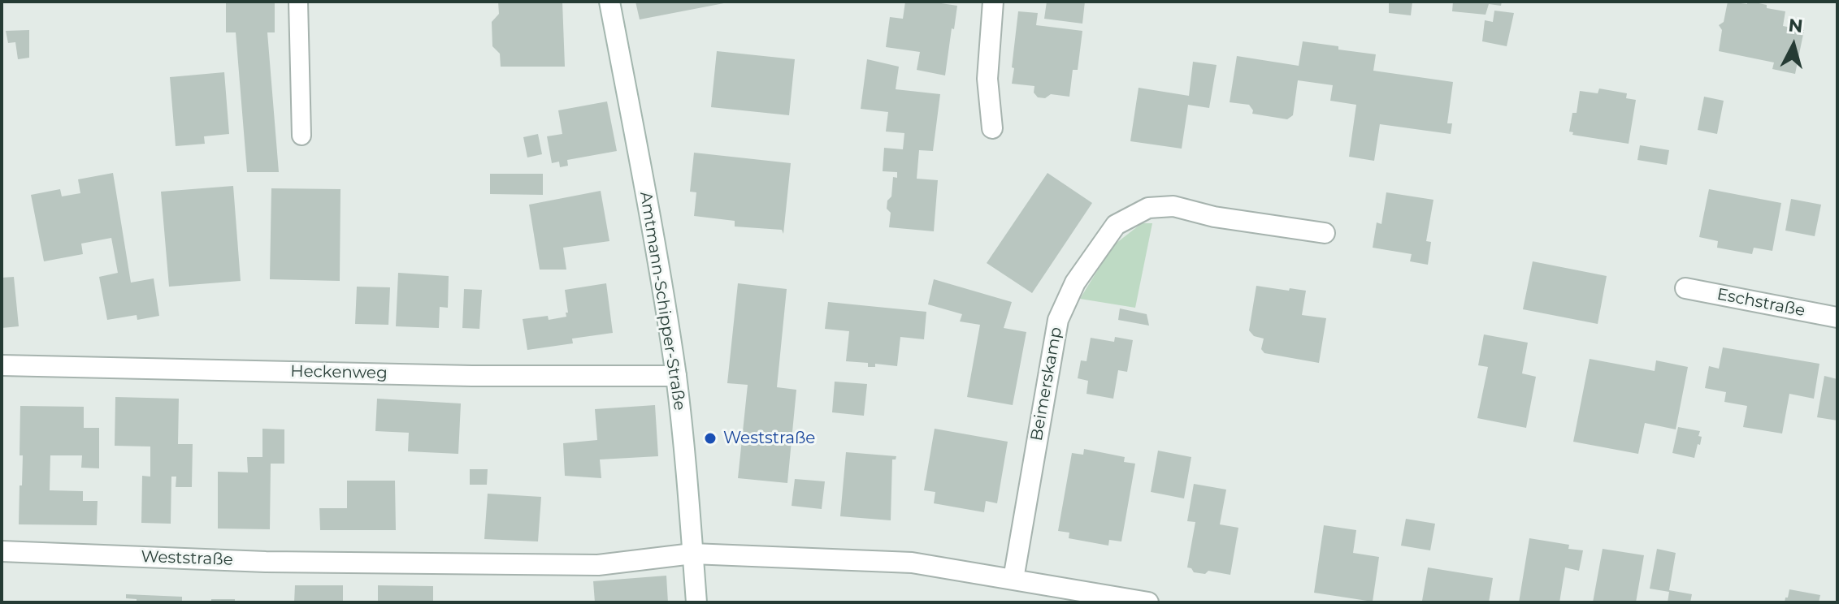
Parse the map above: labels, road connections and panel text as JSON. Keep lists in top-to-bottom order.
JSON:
{
  "streets": {
    "street": [
      "Amtmann-Schipper-Straße",
      "Eschstraße",
      "Heckenweg",
      "Beimerskamp",
      "Weststraße"
    ]
  },
  "crossings": [
    ["Amtmann-Schipper-Straße", "Heckenweg"],
    ["Amtmann-Schipper-Straße", "Weststraße"],
    ["Beimerskamp", "Weststraße"]
  ],
  "places": ["Weststraße"],
  "north": "top"
}
